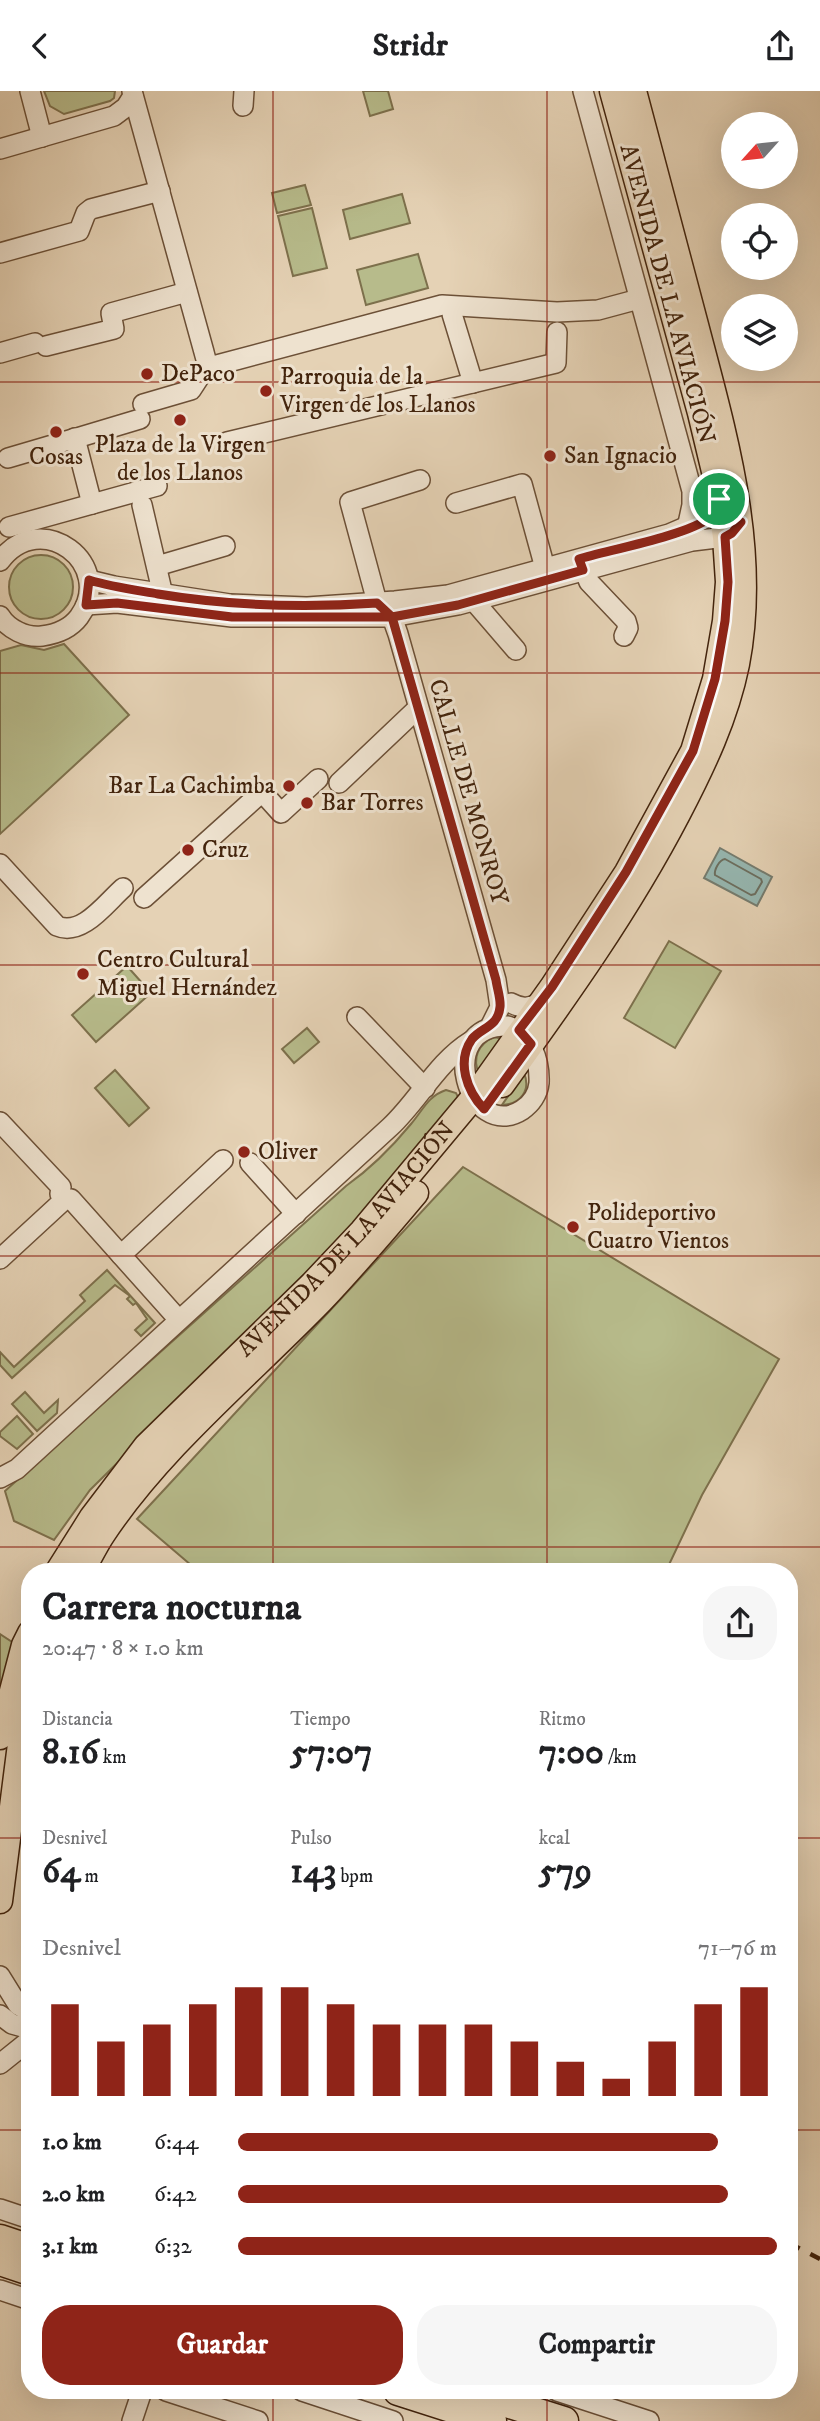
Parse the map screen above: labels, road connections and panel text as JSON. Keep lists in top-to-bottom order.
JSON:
{
  "streets": {
    "main road": ["AVENIDA DE LA AVIACIÓN"],
    "street": ["CALLE DE MONROY"]
  },
  "crossings": [
    ["AVENIDA DE LA AVIACIÓN", "CALLE DE MONROY"]
  ],
  "places": [
    "DePaco",
    "Parroquia de la Virgen de los Llanos",
    "Plaza de la Virgen de los Llanos",
    "Cosas",
    "San Ignacio",
    "Bar La Cachimba",
    "Bar Torres",
    "Cruz",
    "Centro Cultural Miguel Hernández",
    "Oliver",
    "Polideportivo Cuatro Vientos"
  ],
  "north": "bottom left",
  "page": {
    "header": "Stridr",
    "heading": ["Carrera nocturna", "20:47 · 8 × 1.0 km"],
    "stats": [
      ["Distancia", "8.16 km"],
      ["Tiempo", "57:07"],
      ["Ritmo", "7:00 /km"],
      ["Desnivel", "64 m"],
      ["Pulso", "143 bpm"],
      ["kcal", "579"]
    ],
    "chart": ["Desnivel", "71–76 m"],
    "list": [
      {
        "name": "1.0 km",
        "note": "6:44"
      },
      {
        "name": "2.0 km",
        "note": "6:42"
      },
      {
        "name": "3.1 km",
        "note": "6:32"
      }
    ],
    "buttons": ["Guardar", "Compartir"]
  }
}
